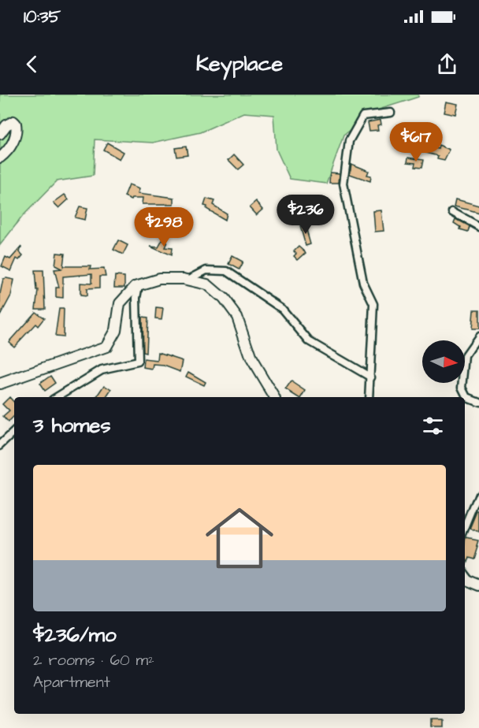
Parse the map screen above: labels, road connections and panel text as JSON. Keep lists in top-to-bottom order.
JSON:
{
  "north": "right",
  "page": {
    "status": "10:35",
    "header": "Keyplace",
    "price": ["$617", "$236", "$298"],
    "heading": "3 homes",
    "list": [
      {
        "name": "$236/mo",
        "note": "2 rooms · 60 m² · Apartment"
      }
    ]
  }
}
